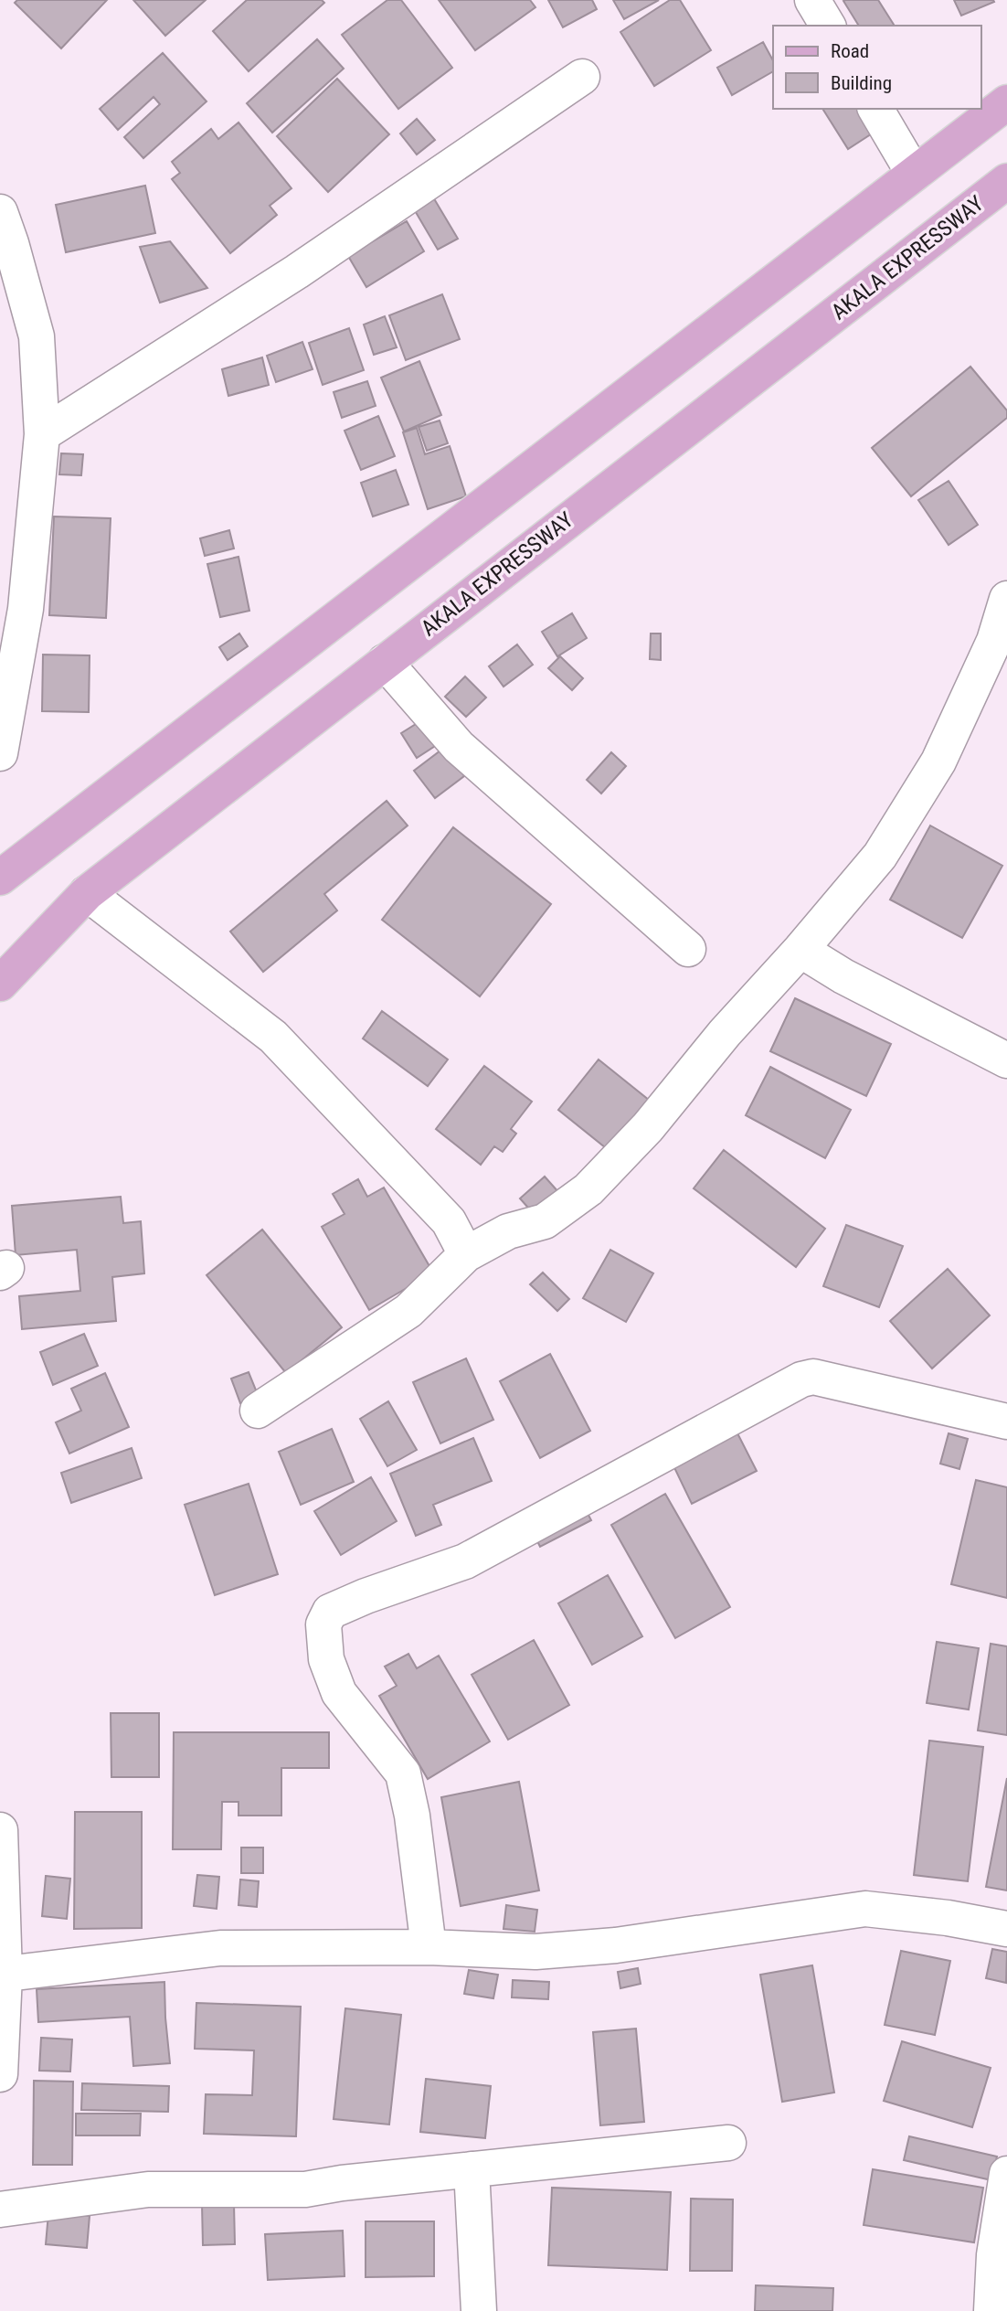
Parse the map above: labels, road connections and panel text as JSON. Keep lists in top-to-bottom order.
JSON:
{
  "streets": {
    "main road": ["AKALA EXPRESSWAY"]
  },
  "legend": ["Road", "Building"]
}
